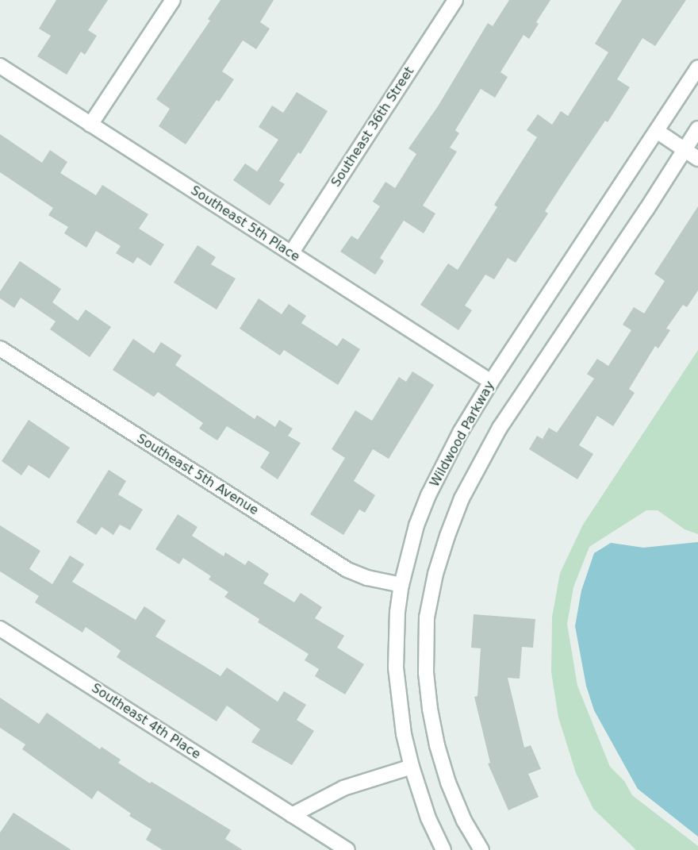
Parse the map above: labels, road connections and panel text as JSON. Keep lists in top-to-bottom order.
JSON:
{
  "streets": {
    "street": [
      "Southeast 36th Street",
      "Southeast 5th Place",
      "Wildwood Parkway",
      "Southeast 5th Avenue",
      "Southeast 4th Place"
    ]
  },
  "crossings": [
    ["Southeast 36th Street", "Southeast 5th Place"],
    ["Southeast 5th Place", "Wildwood Parkway"],
    ["Wildwood Parkway", "Southeast 5th Avenue"]
  ]
}
